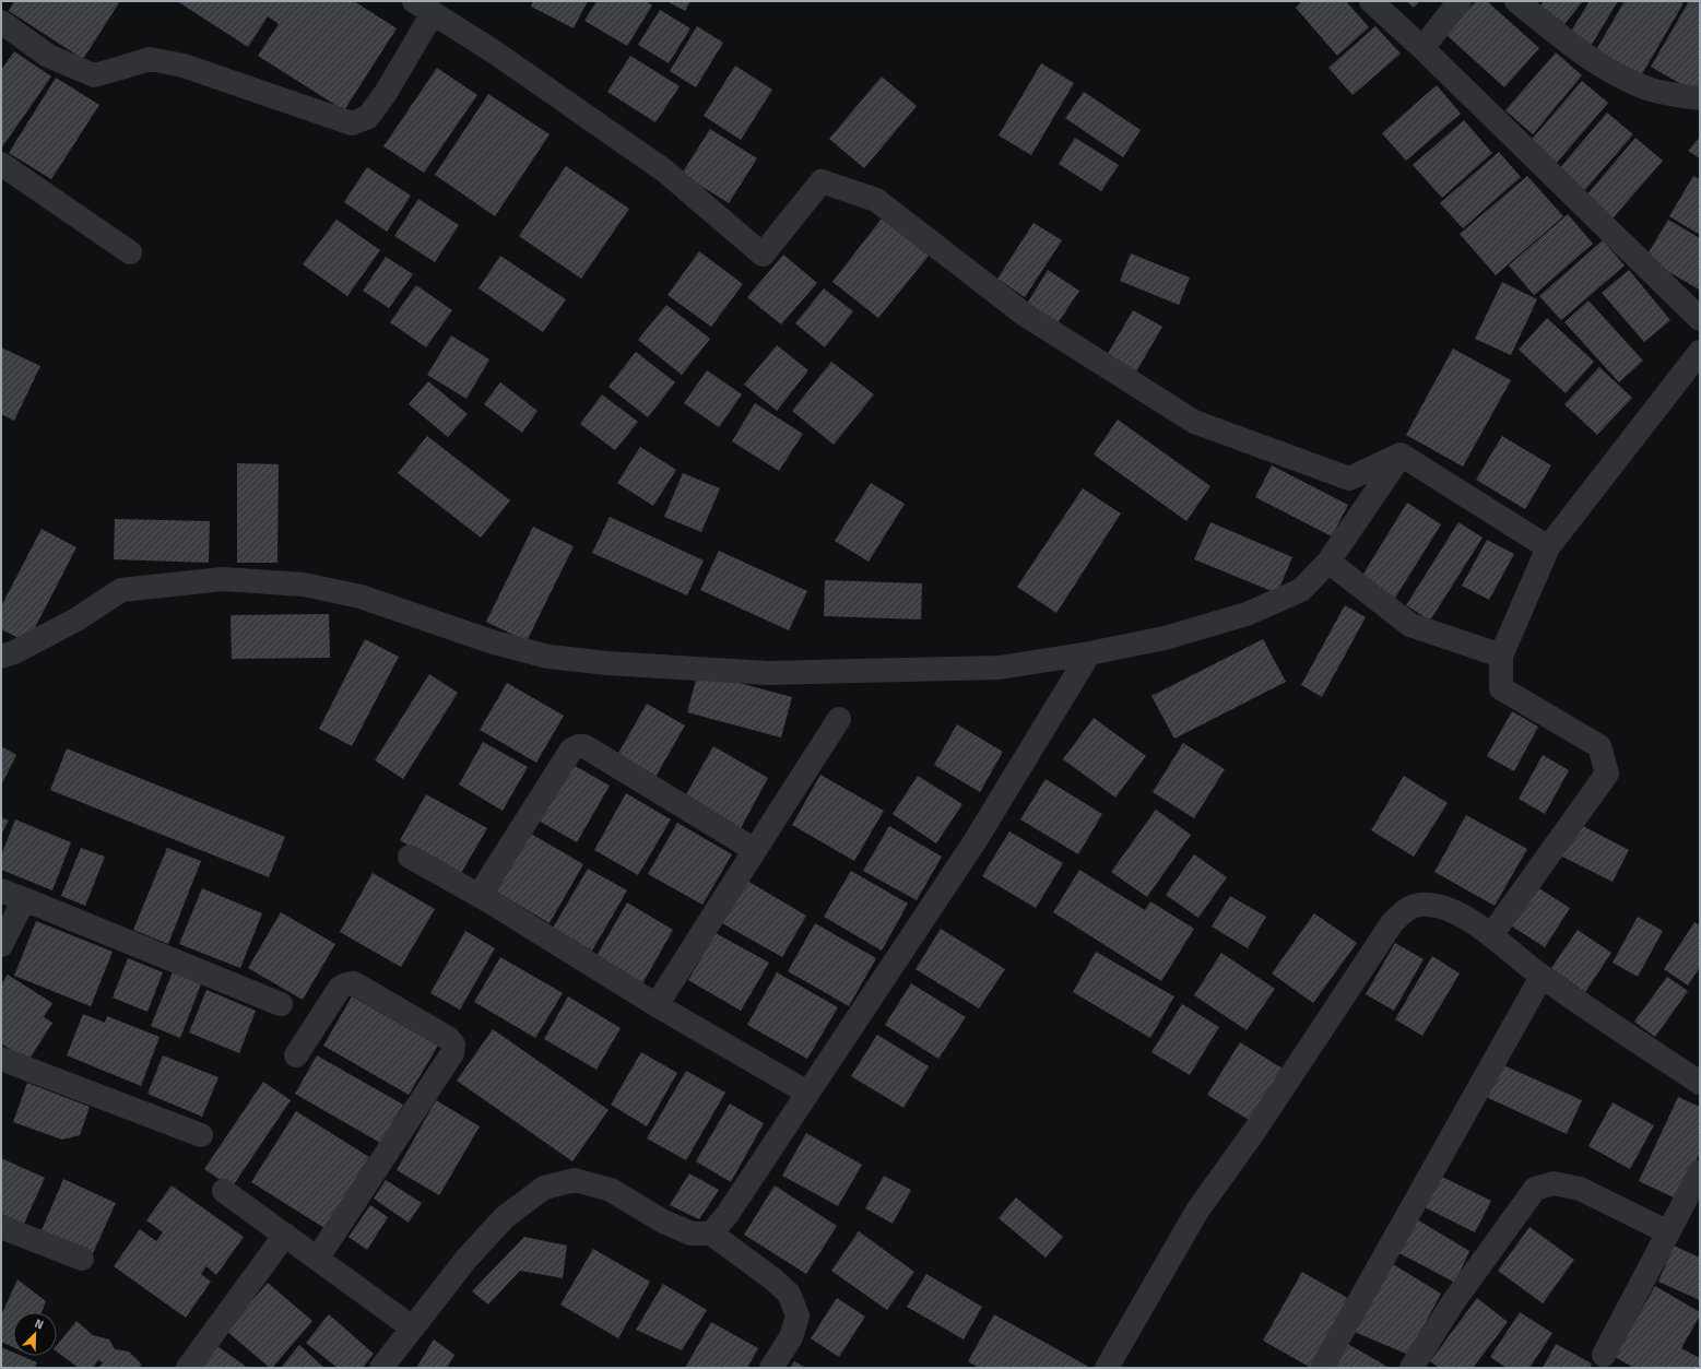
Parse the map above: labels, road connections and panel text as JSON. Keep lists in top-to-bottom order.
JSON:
{
  "north": "top right"
}
